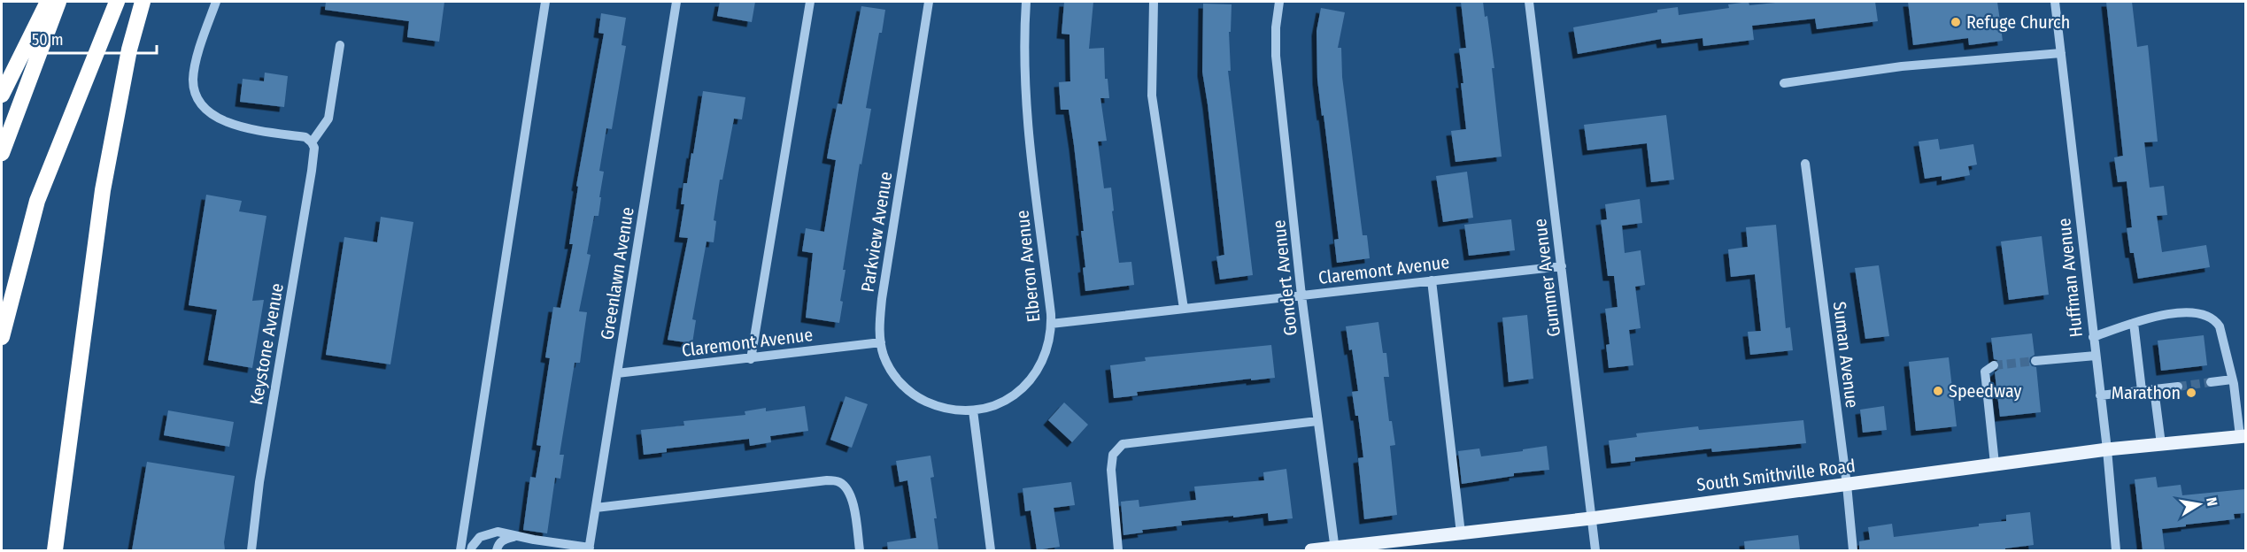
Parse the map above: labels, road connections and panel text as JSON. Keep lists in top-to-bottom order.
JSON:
{
  "streets": {
    "main road": ["South Smithville Road"],
    "street": [
      "Parkview Avenue",
      "Elberon Avenue",
      "Claremont Avenue",
      "Greenlawn Avenue",
      "Gondert Avenue",
      "Gummer Avenue",
      "Huffman Avenue",
      "Keystone Avenue",
      "Suman Avenue"
    ]
  },
  "crossings": [
    ["Parkview Avenue", "Elberon Avenue"],
    ["Parkview Avenue", "Claremont Avenue"],
    ["Elberon Avenue", "Claremont Avenue"],
    ["Claremont Avenue", "Greenlawn Avenue"],
    ["Claremont Avenue", "Gondert Avenue"],
    ["Claremont Avenue", "Gummer Avenue"],
    ["Gondert Avenue", "South Smithville Road"],
    ["Gummer Avenue", "South Smithville Road"],
    ["Huffman Avenue", "South Smithville Road"],
    ["Suman Avenue", "South Smithville Road"]
  ],
  "places": ["Refuge Church", "Speedway", "Marathon"],
  "scale_bar": "50 m",
  "north": "right"
}
